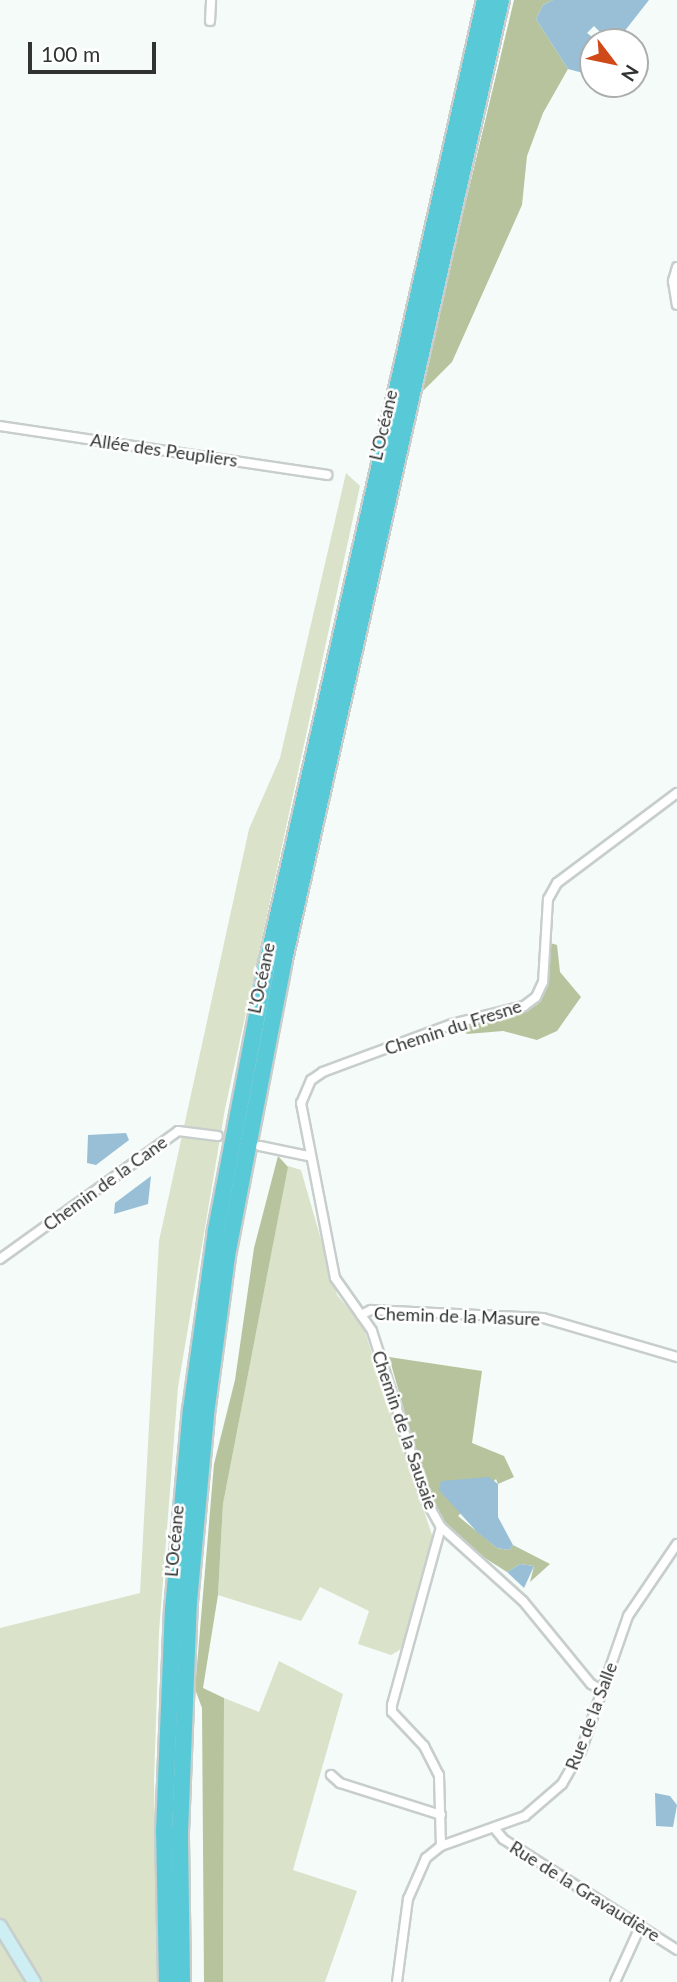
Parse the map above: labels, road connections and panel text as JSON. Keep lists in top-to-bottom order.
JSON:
{
  "streets": {
    "highway": ["L’Océane"],
    "street": [
      "Allée des Peupliers",
      "Chemin du Fresne",
      "Chemin de la Cane",
      "Chemin de la Masure",
      "Chemin de la Sausaie",
      "Rue de la Salle",
      "Rue de la Gravaudière"
    ]
  },
  "crossings": [
    ["Chemin du Fresne", "Chemin de la Masure"],
    ["Chemin de la Masure", "Chemin de la Sausaie"],
    ["Chemin de la Sausaie", "Rue de la Salle"],
    ["Rue de la Salle", "Rue de la Gravaudière"]
  ],
  "scale_bar": "100 m",
  "north": "bottom right"
}
